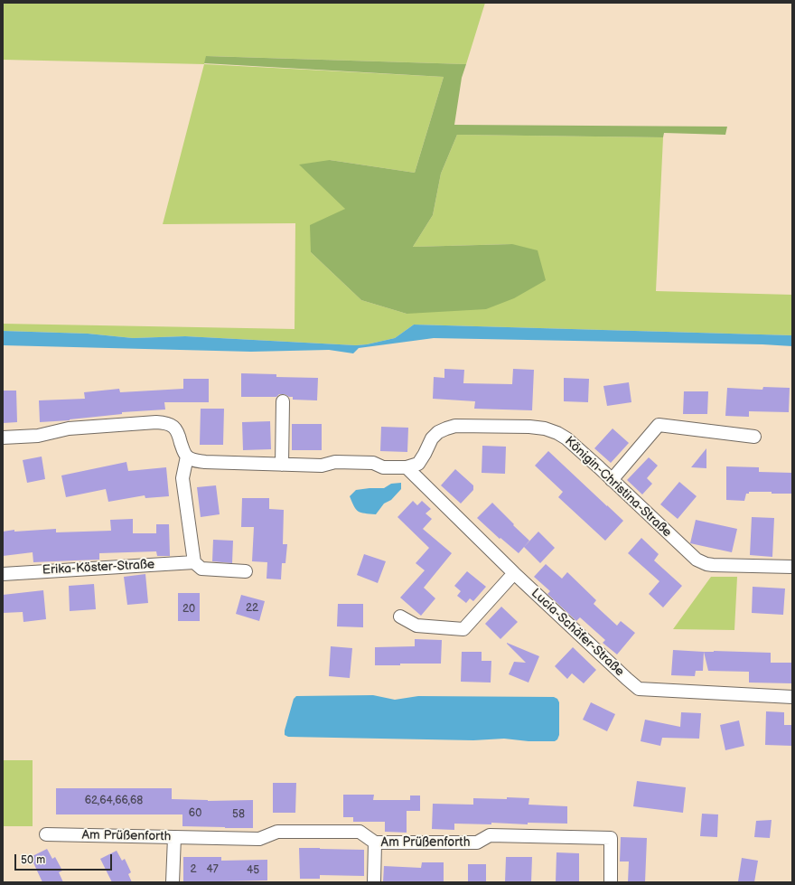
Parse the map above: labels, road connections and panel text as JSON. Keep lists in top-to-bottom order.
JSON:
{
  "streets": {
    "street": [
      "Königin-Christina-Straße",
      "Erika-Köster-Straße",
      "Lucia-Schäfer-Straße",
      "Am Prüßenforth"
    ]
  },
  "crossings": [
    ["Königin-Christina-Straße", "Lucia-Schäfer-Straße"]
  ],
  "house_numbers": [
    "22",
    "20",
    "62,64,66,68",
    "60",
    "58",
    "2",
    "47",
    "45"
  ],
  "scale_bar": "50 m"
}
